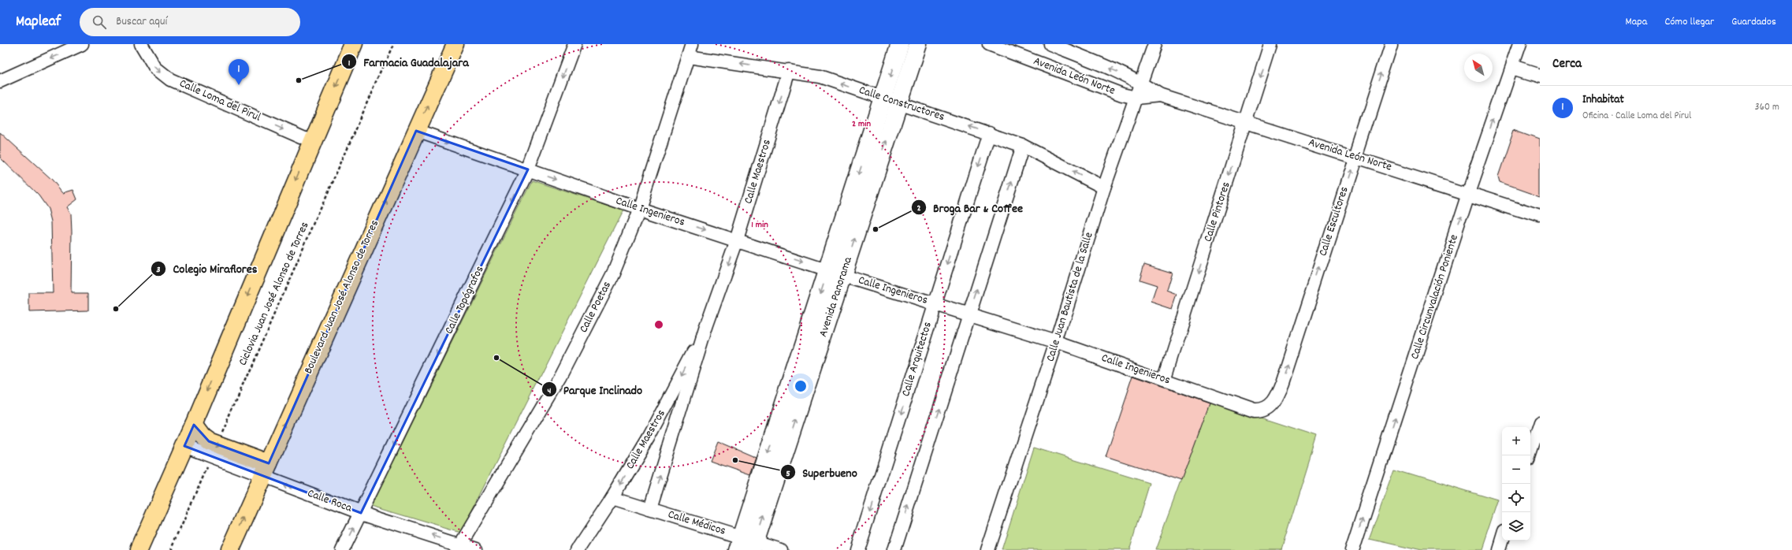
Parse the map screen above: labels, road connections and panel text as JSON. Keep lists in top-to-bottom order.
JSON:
{
  "streets": {
    "main road": ["Boulevard Juan José Alonso de Torres"],
    "street": [
      "Avenida León Norte",
      "Calle Loma del Pirul",
      "Calle Constructores",
      "Calle Maestros",
      "Calle Ingenieros",
      "Calle Pintores",
      "Calle Escultores",
      "Avenida Panorama",
      "Calle Juan Bautista de la Salle",
      "Calle Circunvalación Poniente",
      "Calle Topógrafos",
      "Calle Poetas",
      "Calle Arquitectos",
      "Calle Roca",
      "Calle Médicos"
    ],
    "path": ["Ciclovia Juan José Alonso de Torres"]
  },
  "crossings": [
    ["Avenida León Norte", "Calle Pintores"],
    ["Avenida León Norte", "Calle Escultores"],
    ["Avenida León Norte", "Calle Juan Bautista de la Salle"],
    ["Avenida León Norte", "Calle Circunvalación Poniente"],
    ["Calle Constructores", "Calle Maestros"],
    ["Calle Constructores", "Avenida Panorama"],
    ["Calle Constructores", "Calle Juan Bautista de la Salle"],
    ["Calle Constructores", "Calle Poetas"],
    ["Calle Constructores", "Calle Arquitectos"],
    ["Calle Maestros", "Calle Ingenieros"],
    ["Calle Maestros", "Calle Médicos"],
    ["Calle Ingenieros", "Calle Pintores"],
    ["Calle Ingenieros", "Calle Escultores"],
    ["Calle Ingenieros", "Boulevard Juan José Alonso de Torres"],
    ["Calle Ingenieros", "Avenida Panorama"],
    ["Calle Ingenieros", "Calle Juan Bautista de la Salle"],
    ["Calle Ingenieros", "Calle Topógrafos"],
    ["Calle Ingenieros", "Calle Poetas"],
    ["Calle Ingenieros", "Calle Arquitectos"],
    ["Boulevard Juan José Alonso de Torres", "Calle Roca"],
    ["Avenida Panorama", "Calle Médicos"],
    ["Calle Topógrafos", "Calle Roca"],
    ["Calle Poetas", "Calle Roca"]
  ],
  "one_way": [
    "Calle Loma del Pirul",
    "Calle Constructores",
    "Calle Ingenieros",
    "Calle Pintores",
    "Calle Escultores",
    "Calle Circunvalación Poniente",
    "Calle Topógrafos",
    "Calle Roca"
  ],
  "places": [
    "Farmacia Guadalajara",
    "Broga Bar & Coffee",
    "Colegio Miraflores",
    "Parque Inclinado",
    "Superbueno"
  ],
  "north": "top left",
  "page": {
    "header": "Mapleaf",
    "search": "Buscar aquí",
    "nav": ["Mapa", "Cómo llegar", "Guardados"],
    "heading": "Cerca",
    "pins": "1",
    "list": [
      {
        "mark": "1",
        "name": "Inhabitat",
        "note": "Oficina · Calle Loma del Pirul",
        "value": "360 m"
      }
    ],
    "map_buttons": ["+", "−"]
  },
  "rings": ["2 min", "1 min"]
}
